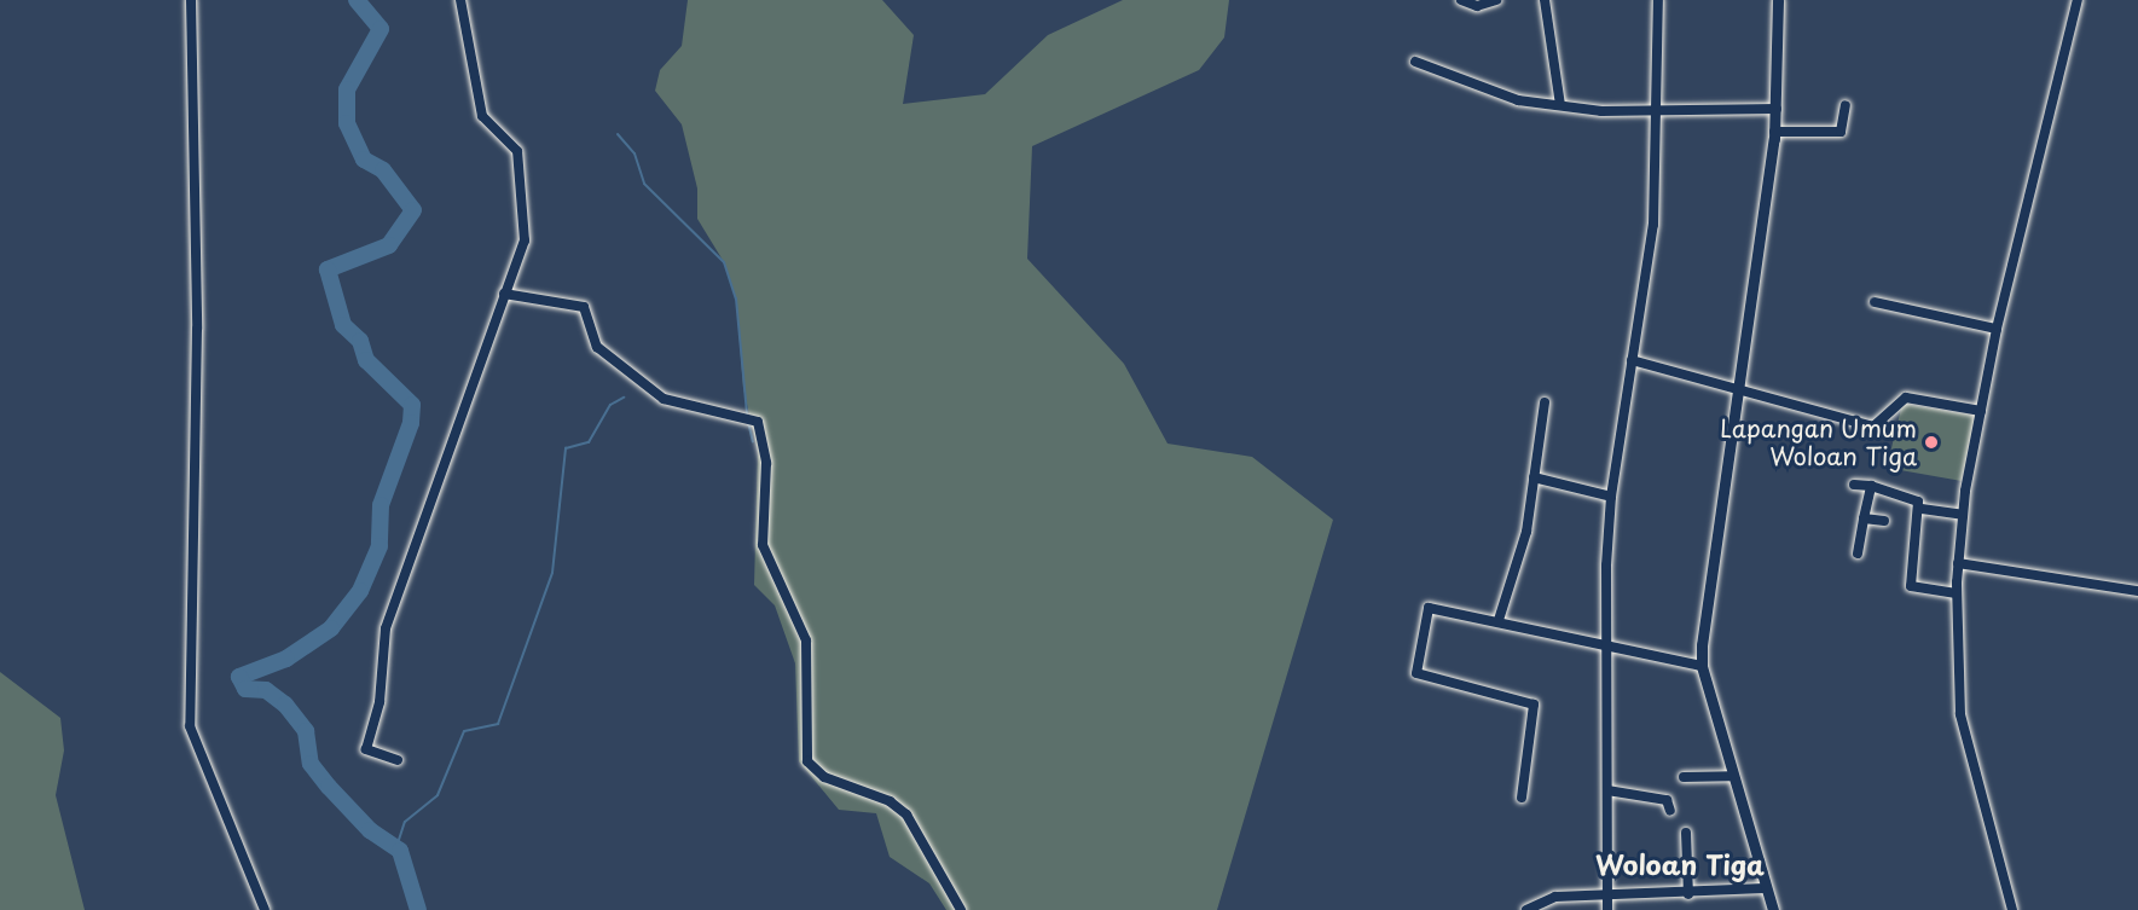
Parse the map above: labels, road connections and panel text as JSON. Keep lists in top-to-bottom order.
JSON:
{
  "districts": ["Woloan Tiga"],
  "places": ["Lapangan Umum Woloan Tiga"]
}
